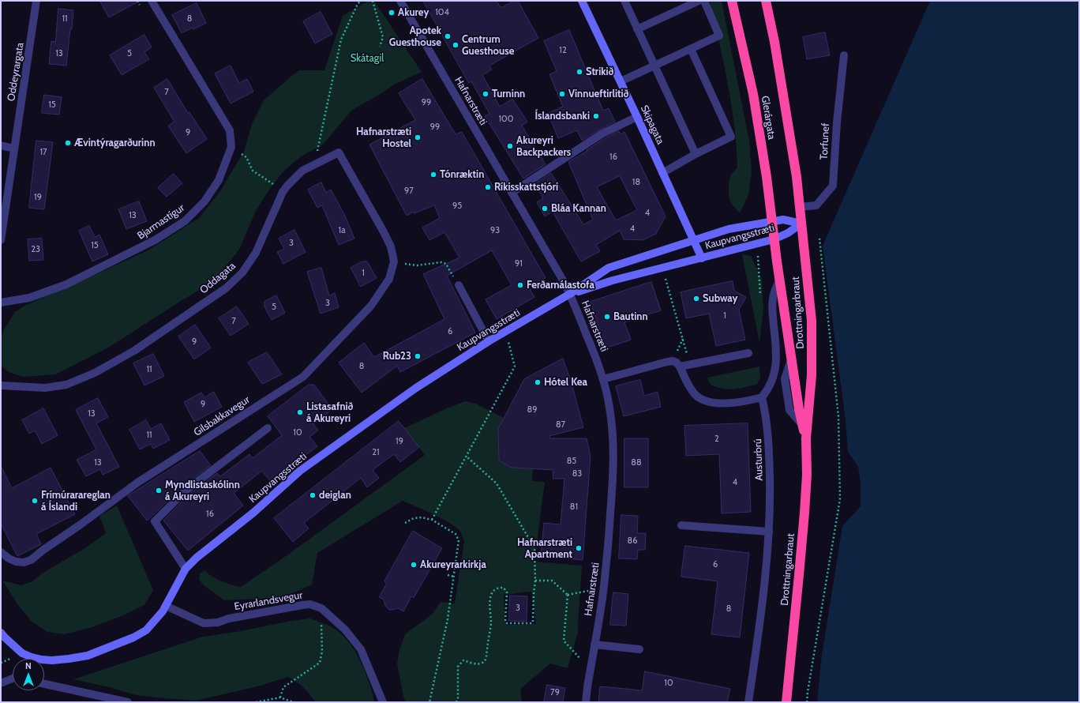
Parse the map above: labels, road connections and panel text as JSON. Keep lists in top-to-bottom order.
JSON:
{
  "streets": {
    "highway": ["Glerárgata", "Drottningarbraut"],
    "main road": ["Skipagata", "Kaupvangsstræti"],
    "street": [
      "Oddeyrargata",
      "Hafnarstræti",
      "Torfunef",
      "Bjarmastígur",
      "Oddagata",
      "Gilsbakkavegur",
      "Austurbrú",
      "Eyrarlandsvegur"
    ]
  },
  "crossings": [
    ["Hafnarstræti", "Kaupvangsstræti"],
    ["Glerárgata", "Torfunef"],
    ["Glerárgata", "Kaupvangsstræti"],
    ["Glerárgata", "Drottningarbraut"],
    ["Skipagata", "Kaupvangsstræti"],
    ["Kaupvangsstræti", "Drottningarbraut"],
    ["Kaupvangsstræti", "Eyrarlandsvegur"],
    ["Oddagata", "Gilsbakkavegur"],
    ["Drottningarbraut", "Austurbrú"]
  ],
  "parks": ["Skátagil"],
  "places": [
    "Akurey",
    "Apotek Guesthouse",
    "Centrum Guesthouse",
    "Strikið",
    "Turninn",
    "Vinnueftirlitið",
    "Íslandsbanki",
    "Hafnarstræti Hostel",
    "Ævintýragarðurinn",
    "Akureyri Backpackers",
    "Tónræktin",
    "Ríkisskattstjóri",
    "Bláa Kannan",
    "Ferðamálastofa",
    "Subway",
    "Bautinn",
    "Rub23",
    "Hótel Kea",
    "Listasafnið á Akureyri",
    "Myndlistaskólinn á Akureyri",
    "deiglan",
    "Frímúrarareglan á Íslandi",
    "Hafnarstræti Apartment",
    "Akureyrarkirkja"
  ],
  "house_numbers": [
    "104",
    "11",
    "8",
    "12",
    "13",
    "5",
    "7",
    "99",
    "15",
    "100",
    "99",
    "9",
    "17",
    "16",
    "18",
    "97",
    "19",
    "95",
    "4",
    "13",
    "4",
    "1a",
    "93",
    "3",
    "15",
    "23",
    "91",
    "1",
    "3",
    "5",
    "1",
    "7",
    "6",
    "9",
    "8",
    "11",
    "9",
    "89",
    "13",
    "87",
    "10",
    "11",
    "2",
    "19",
    "21",
    "85",
    "13",
    "88",
    "83",
    "4",
    "81",
    "16",
    "86",
    "6",
    "3",
    "8",
    "10",
    "79"
  ],
  "north": "top"
}
